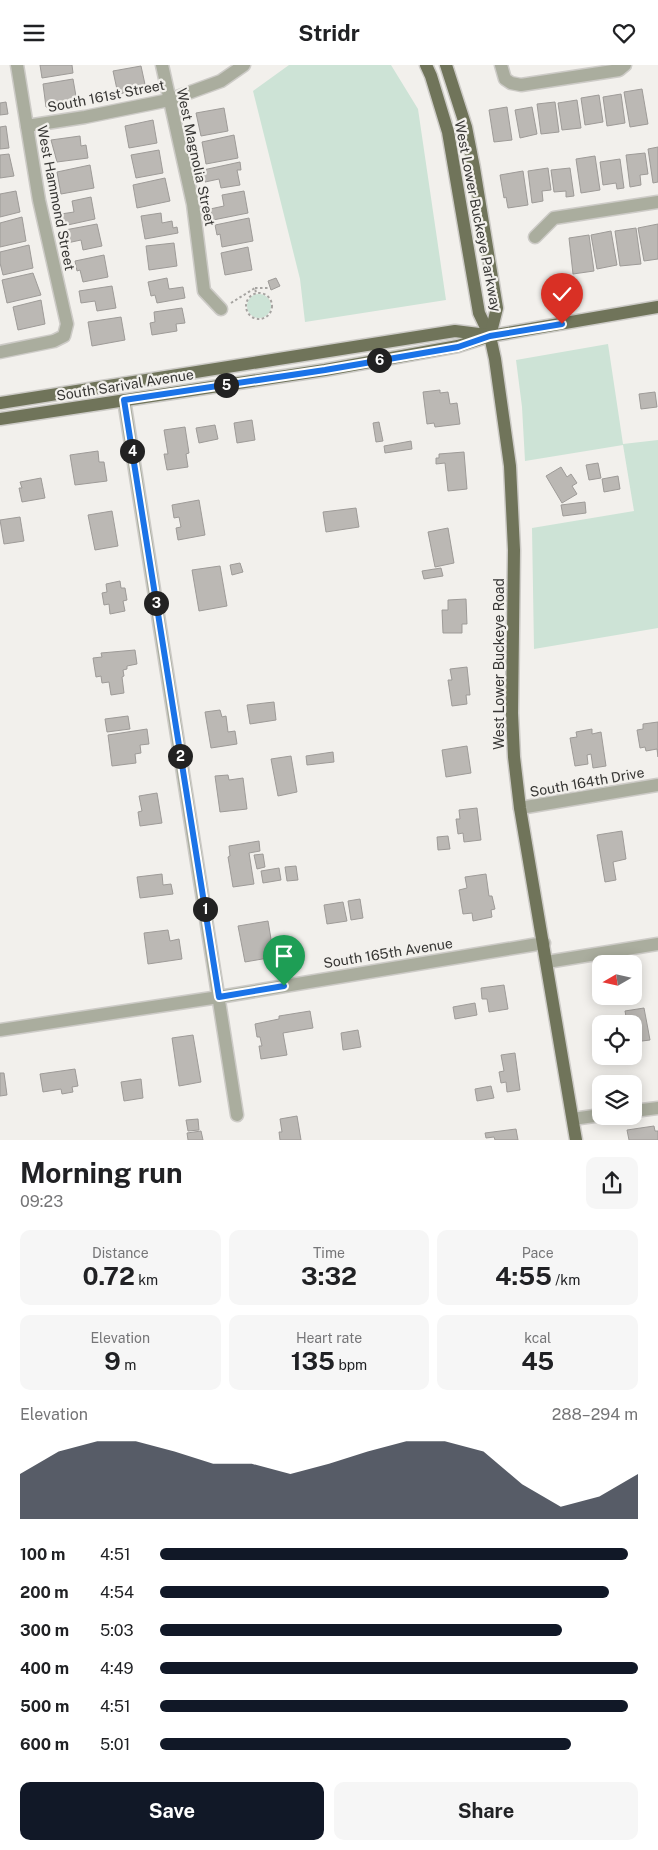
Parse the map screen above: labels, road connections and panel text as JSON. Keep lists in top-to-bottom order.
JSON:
{
  "streets": {
    "main road": ["West Lower Buckeye Parkway", "South Sarival Avenue", "West Lower Buckeye Road"],
    "street": [
      "South 161st Street",
      "West Magnolia Street",
      "West Hammond Street",
      "South 164th Drive",
      "South 165th Avenue"
    ]
  },
  "crossings": [
    ["South 161st Street", "West Magnolia Street"],
    ["South 161st Street", "West Hammond Street"],
    ["West Lower Buckeye Parkway", "South Sarival Avenue"],
    ["West Lower Buckeye Parkway", "West Lower Buckeye Road"],
    ["South Sarival Avenue", "West Lower Buckeye Road"],
    ["West Lower Buckeye Road", "South 164th Drive"],
    ["West Lower Buckeye Road", "South 165th Avenue"]
  ],
  "north": "left",
  "page": {
    "header": "Stridr",
    "pins": [
      "6",
      "5",
      "4",
      "3",
      "2",
      "1"
    ],
    "heading": ["Morning run", "09:23"],
    "stats": [
      ["Distance", "0.72 km"],
      ["Time", "3:32"],
      ["Pace", "4:55 /km"],
      ["Elevation", "9 m"],
      ["Heart rate", "135 bpm"],
      ["kcal", "45"]
    ],
    "chart": ["Elevation", "288–294 m"],
    "list": [
      {
        "name": "100 m",
        "note": "4:51"
      },
      {
        "name": "200 m",
        "note": "4:54"
      },
      {
        "name": "300 m",
        "note": "5:03"
      },
      {
        "name": "400 m",
        "note": "4:49"
      },
      {
        "name": "500 m",
        "note": "4:51"
      },
      {
        "name": "600 m",
        "note": "5:01"
      }
    ],
    "buttons": ["Save", "Share"]
  }
}
